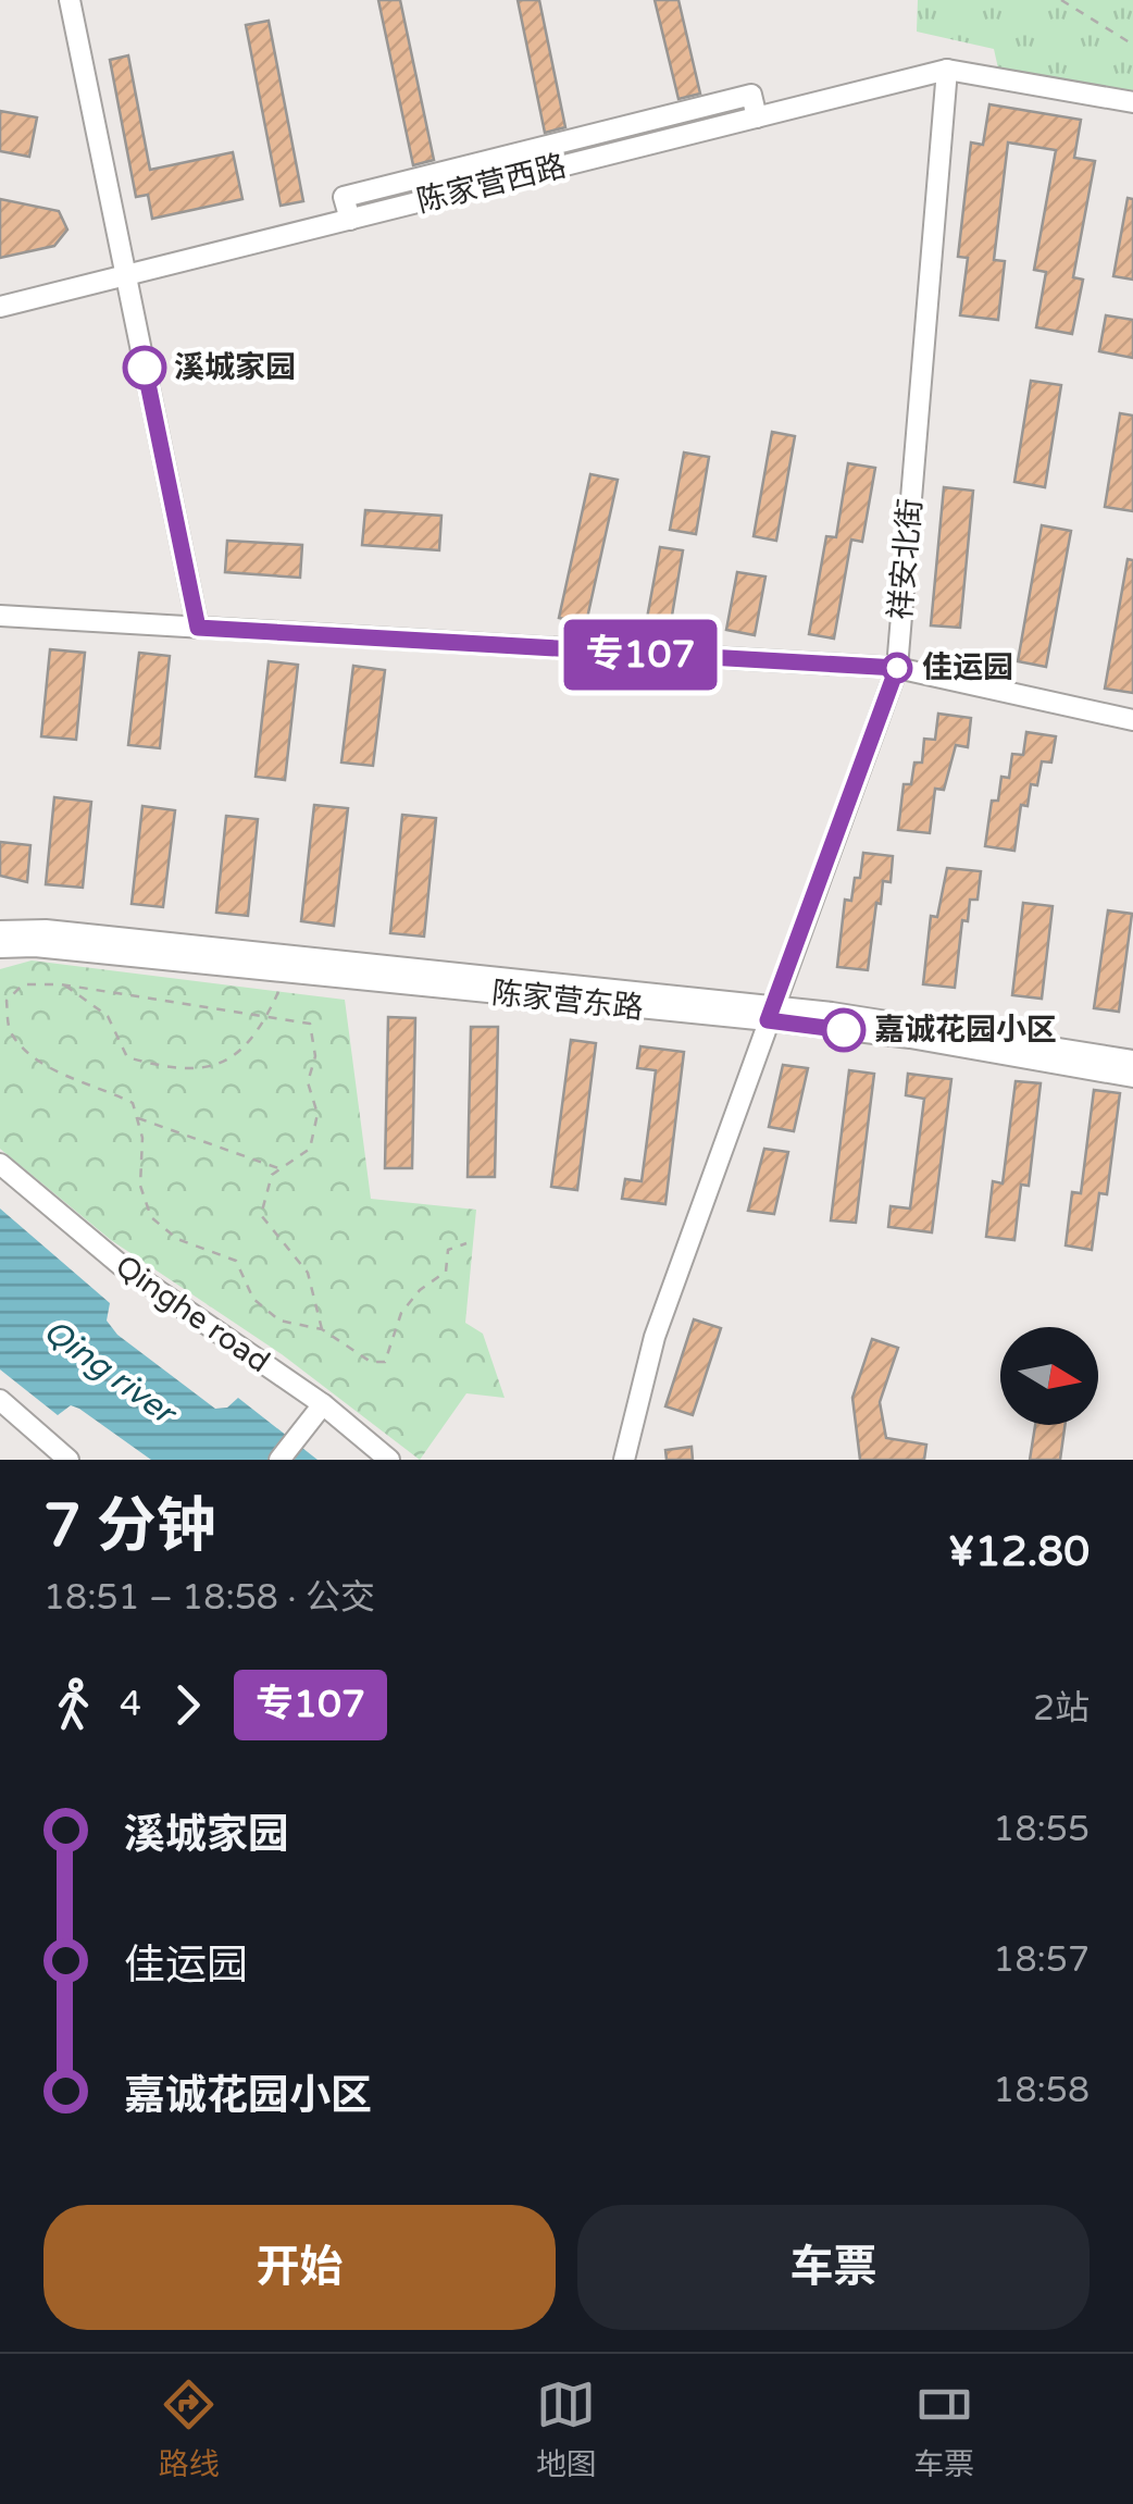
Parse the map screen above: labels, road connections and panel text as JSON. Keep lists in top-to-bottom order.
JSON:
{
  "streets": {
    "street": [
      "陈家营西路",
      "祥安北街",
      "陈家营东路",
      "Qinghe road"
    ]
  },
  "crossings": [
    ["陈家营西路", "祥安北街"],
    ["祥安北街", "陈家营东路"]
  ],
  "water": ["Qing river"],
  "places": ["溪城家园", "佳运园", "嘉诚花园小区"],
  "lines": ["bus line 专107"],
  "north": "right",
  "page": {
    "on_map": "专107",
    "heading": ["7 分钟", "18:51 – 18:58 · 公交", "¥12.80"],
    "legs": ["4", "专107", "2站"],
    "list": [
      {
        "name": "溪城家园",
        "value": "18:55"
      },
      {
        "name": "佳运园",
        "value": "18:57"
      },
      {
        "name": "嘉诚花园小区",
        "value": "18:58"
      }
    ],
    "buttons": ["开始", "车票"],
    "tabs": ["路线", "地图", "车票"]
  }
}
